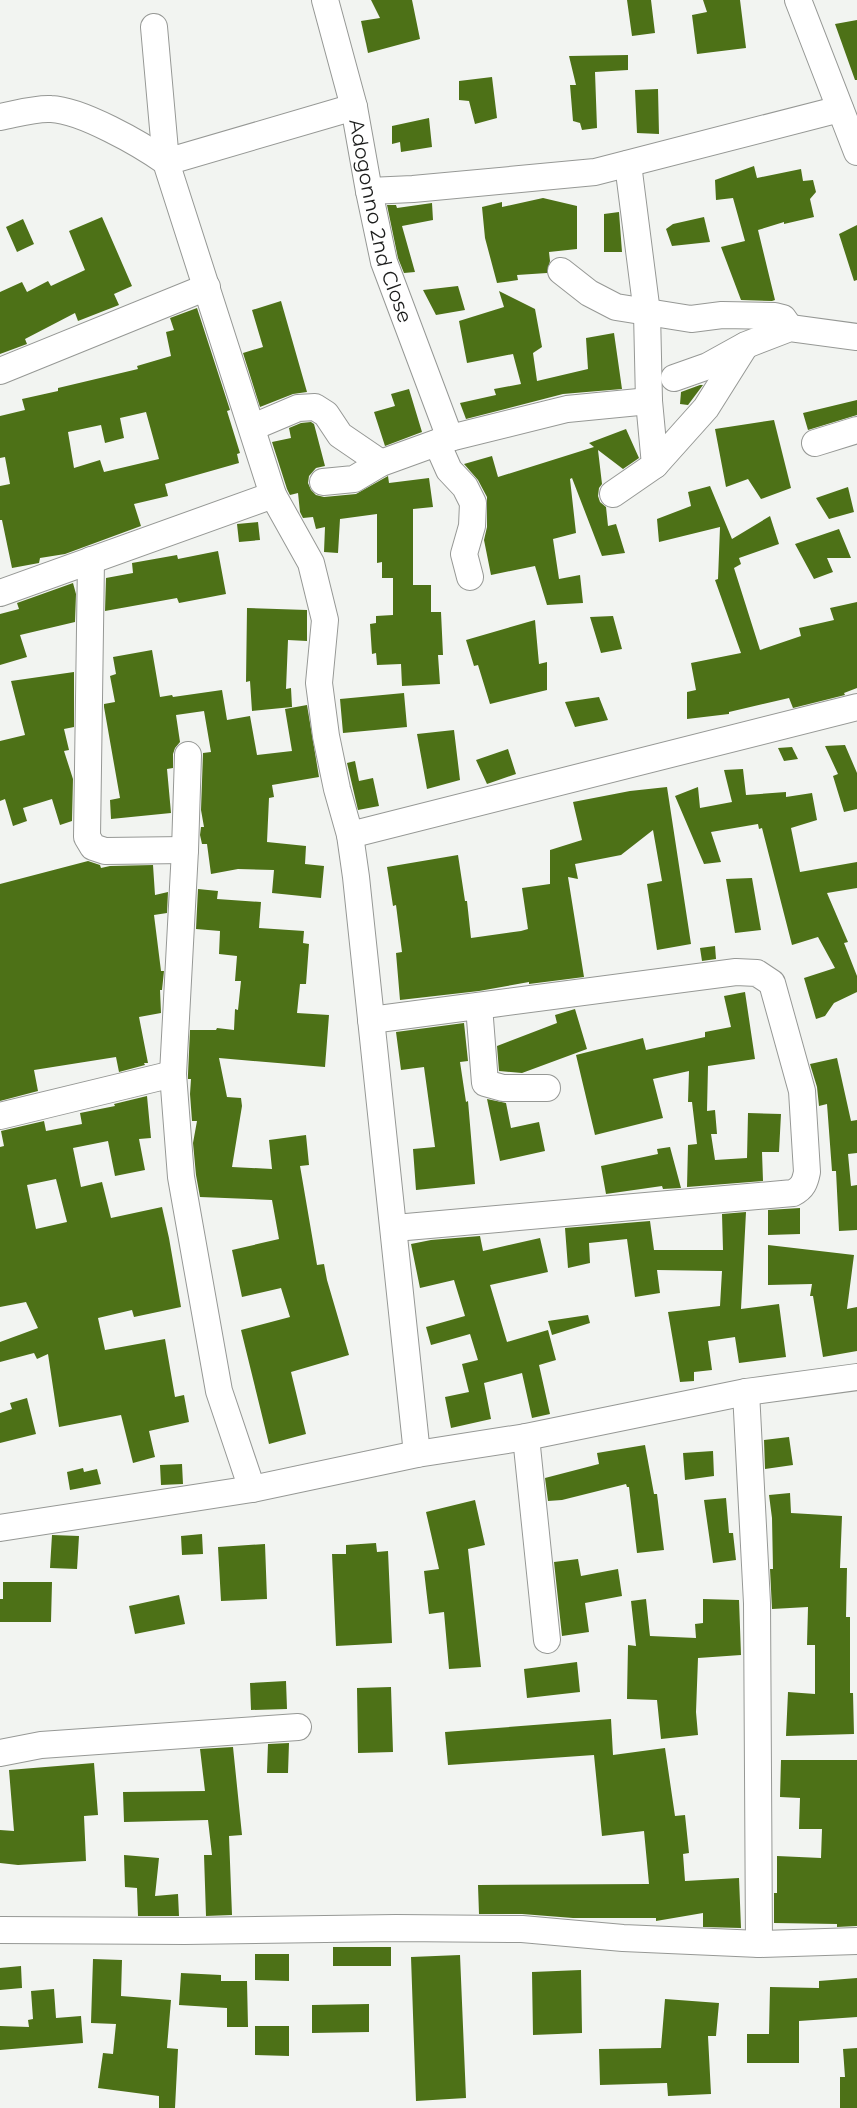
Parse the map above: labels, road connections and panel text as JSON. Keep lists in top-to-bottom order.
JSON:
{
  "streets": {
    "street": ["Adogonno 2nd Close"]
  }
}
